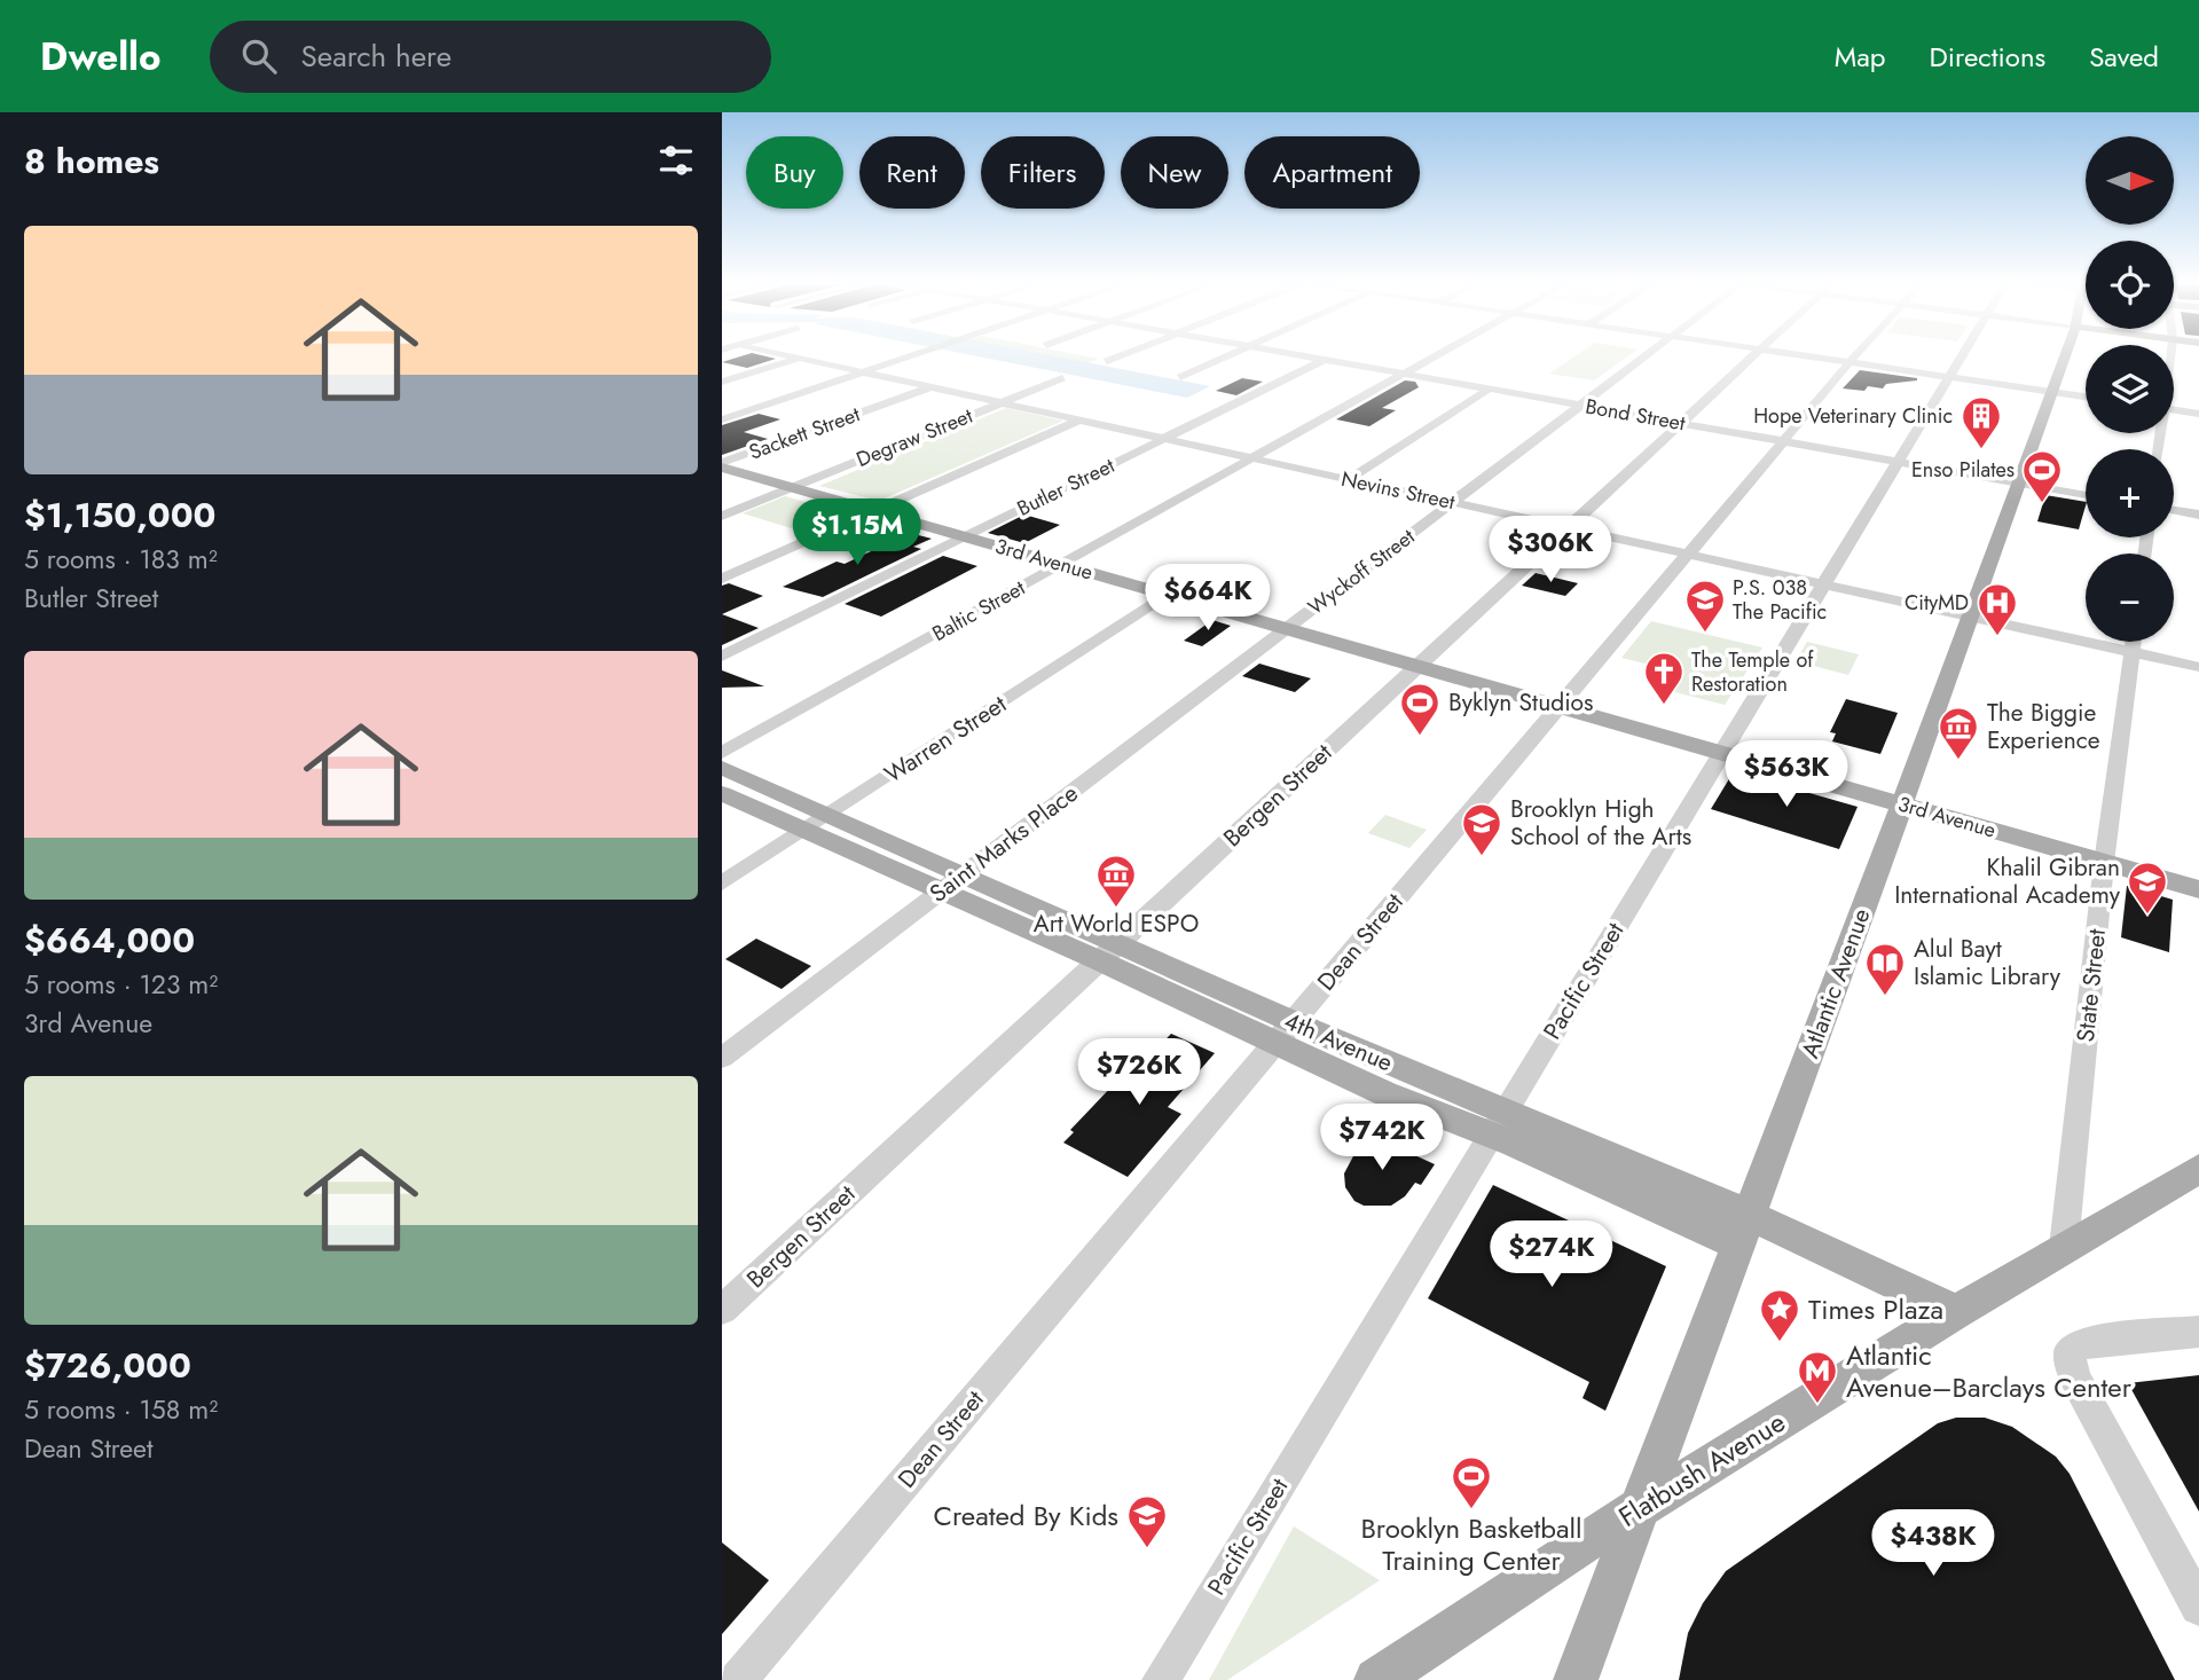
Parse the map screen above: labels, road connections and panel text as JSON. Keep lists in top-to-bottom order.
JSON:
{
  "streets": {
    "main road": [
      "3rd Avenue",
      "Atlantic Avenue",
      "4th Avenue",
      "Flatbush Avenue"
    ],
    "street": [
      "Bond Street",
      "Sackett Street",
      "Degraw Street",
      "Butler Street",
      "Nevins Street",
      "Wyckoff Street",
      "Baltic Street",
      "Warren Street",
      "Bergen Street",
      "Saint Marks Place",
      "Dean Street",
      "Pacific Street",
      "State Street"
    ]
  },
  "crossings": [
    ["Bond Street", "Butler Street"],
    ["Bond Street", "Wyckoff Street"],
    ["Bond Street", "Baltic Street"],
    ["Bond Street", "Bergen Street"],
    ["Bond Street", "Dean Street"],
    ["Bond Street", "Pacific Street"],
    ["Bond Street", "Atlantic Avenue"],
    ["Sackett Street", "Nevins Street"],
    ["Sackett Street", "3rd Avenue"],
    ["Degraw Street", "Nevins Street"],
    ["Degraw Street", "3rd Avenue"],
    ["Butler Street", "Nevins Street"],
    ["Butler Street", "3rd Avenue"],
    ["Nevins Street", "Wyckoff Street"],
    ["Nevins Street", "Baltic Street"],
    ["Nevins Street", "Bergen Street"],
    ["Nevins Street", "Dean Street"],
    ["Nevins Street", "Pacific Street"],
    ["Nevins Street", "Atlantic Avenue"],
    ["Nevins Street", "State Street"],
    ["3rd Avenue", "Wyckoff Street"],
    ["3rd Avenue", "Baltic Street"],
    ["3rd Avenue", "Warren Street"],
    ["3rd Avenue", "Bergen Street"],
    ["3rd Avenue", "Saint Marks Place"],
    ["3rd Avenue", "Dean Street"],
    ["3rd Avenue", "Pacific Street"],
    ["3rd Avenue", "Atlantic Avenue"],
    ["3rd Avenue", "State Street"],
    ["Wyckoff Street", "Saint Marks Place"],
    ["Warren Street", "4th Avenue"],
    ["Bergen Street", "4th Avenue"],
    ["Saint Marks Place", "4th Avenue"],
    ["Dean Street", "4th Avenue"],
    ["Pacific Street", "4th Avenue"],
    ["Atlantic Avenue", "4th Avenue"],
    ["Atlantic Avenue", "Flatbush Avenue"],
    ["State Street", "Flatbush Avenue"],
    ["4th Avenue", "Flatbush Avenue"]
  ],
  "places": {
    "building": ["Hope Veterinary Clinic"],
    "sports": ["Enso Pilates", "Byklyn Studios", "Brooklyn Basketball Training Center"],
    "school or university": [
      "P.S. 038 The Pacific",
      "Brooklyn High School of the Arts",
      "Khalil Gibran International Academy",
      "Created By Kids"
    ],
    "hospital": ["CityMD"],
    "church": ["The Temple of Restoration"],
    "museum": ["The Biggie Experience", "Art World ESPO"],
    "library": ["Alul Bayt Islamic Library"],
    "place": ["Times Plaza"],
    "metro station": ["Atlantic Avenue–Barclays Center"]
  },
  "north": "right",
  "page": {
    "header": "Dwello",
    "search": "Search here",
    "nav": ["Map", "Directions", "Saved"],
    "heading": "8 homes",
    "map_buttons": ["+", "−"],
    "chip": [
      "Buy",
      "Rent",
      "Filters",
      "New",
      "Apartment"
    ],
    "list": [
      {
        "name": "$1,150,000",
        "note": "5 rooms · 183 m² · Butler Street"
      },
      {
        "name": "$664,000",
        "note": "5 rooms · 123 m² · 3rd Avenue"
      },
      {
        "name": "$726,000",
        "note": "5 rooms · 158 m² · Dean Street"
      }
    ],
    "price": [
      "$1.15M",
      "$306K",
      "$664K",
      "$563K",
      "$726K",
      "$742K",
      "$274K",
      "$438K"
    ]
  }
}
